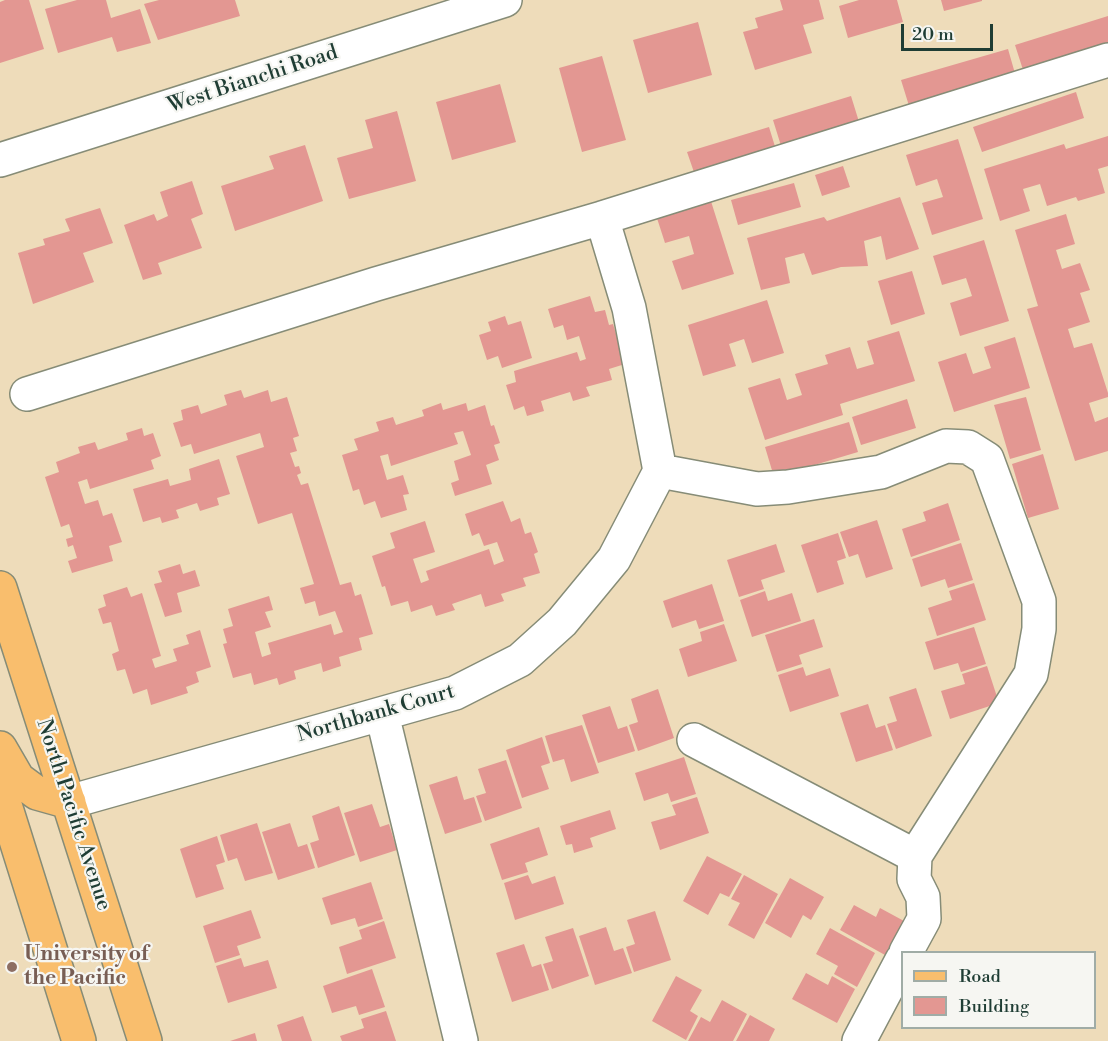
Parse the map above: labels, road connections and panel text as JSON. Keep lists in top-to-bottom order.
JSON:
{
  "streets": {
    "main road": ["North Pacific Avenue"],
    "street": ["West Bianchi Road", "Northbank Court"]
  },
  "crossings": [
    ["Northbank Court", "North Pacific Avenue"]
  ],
  "places": ["University of the Pacific"],
  "legend": ["Road", "Building"],
  "scale_bar": "20 m"
}
